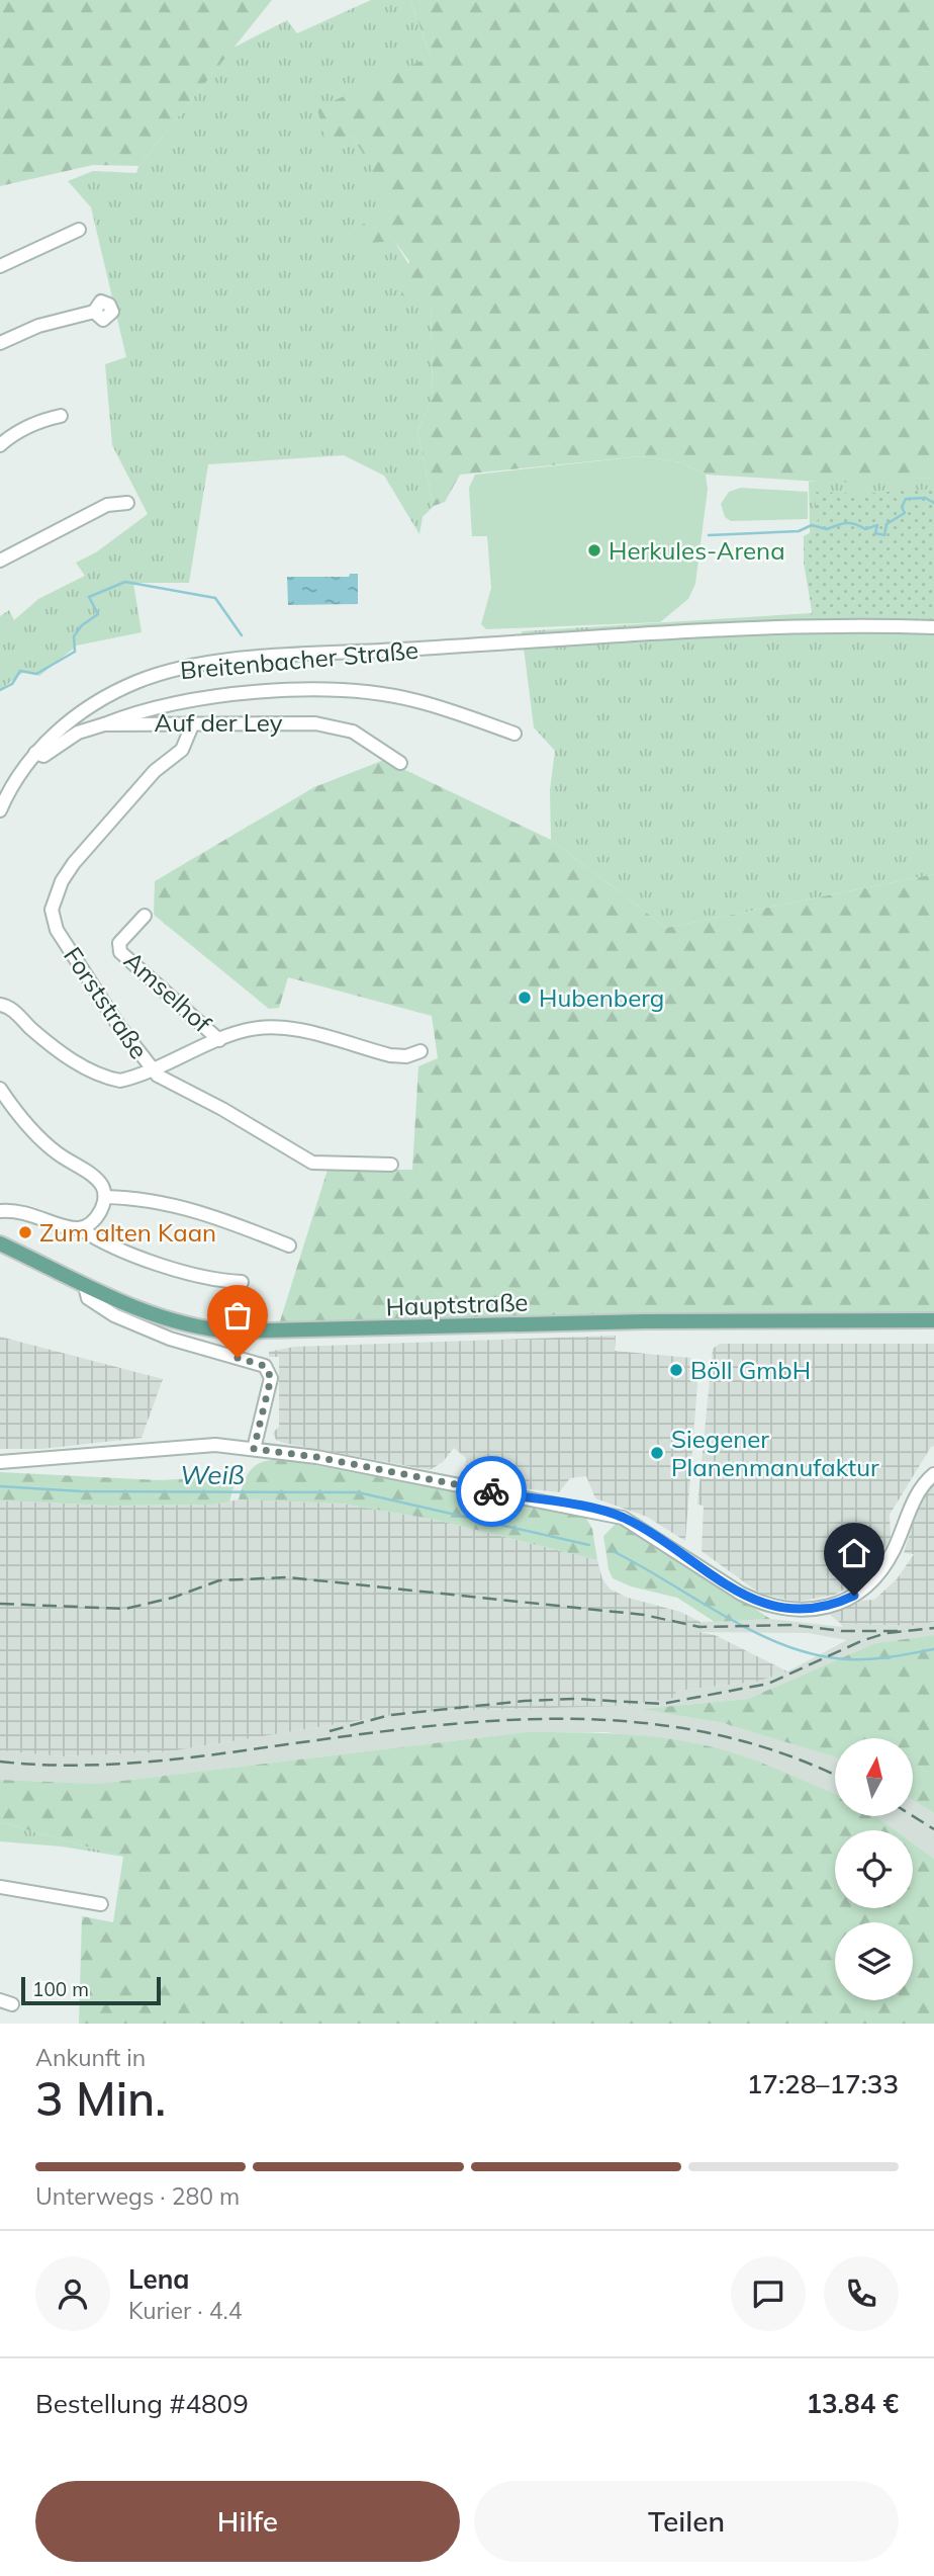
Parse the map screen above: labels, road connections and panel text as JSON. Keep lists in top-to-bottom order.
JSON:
{
  "streets": {
    "main road": ["Hauptstraße"],
    "street": [
      "Breitenbacher Straße",
      "Auf der Ley",
      "Amselhof",
      "Forststraße"
    ]
  },
  "crossings": [
    ["Breitenbacher Straße", "Auf der Ley"],
    ["Auf der Ley", "Forststraße"]
  ],
  "water": ["Weiß"],
  "places": [
    "Herkules-Arena",
    "Hubenberg",
    "Zum alten Kaan",
    "Böll GmbH",
    "Siegener Planenmanufaktur"
  ],
  "scale_bar": "100 m",
  "north": "top",
  "page": {
    "scale": "100 m",
    "heading": ["3 Min.", "Ankunft in", "17:28–17:33"],
    "panel": [
      "Lena",
      "Kurier · 4.4",
      "Bestellung #4809",
      "13.84 €"
    ],
    "bar": "Unterwegs · 280 m",
    "buttons": ["Hilfe", "Teilen"]
  }
}
